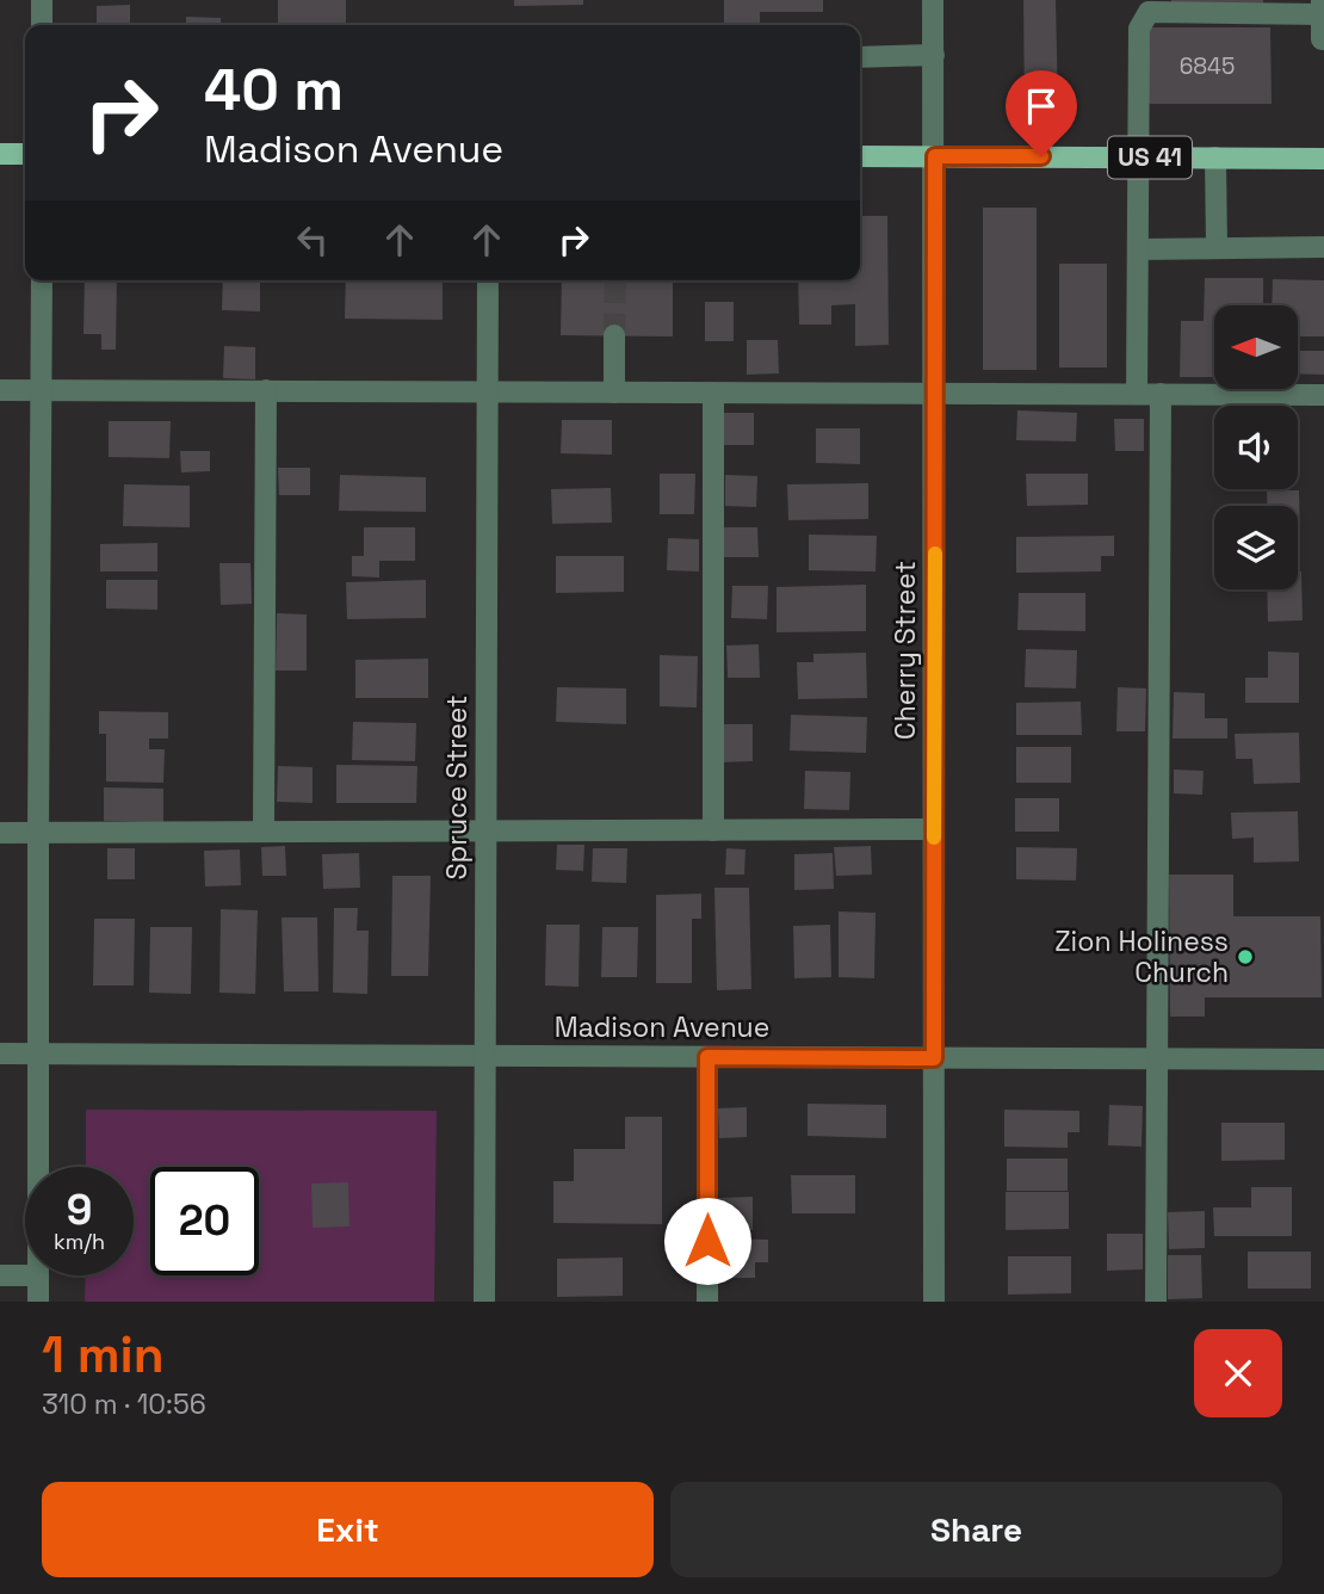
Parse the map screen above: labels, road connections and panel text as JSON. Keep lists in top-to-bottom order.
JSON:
{
  "streets": {
    "main road": ["US 41"],
    "street": ["Cherry Street", "Spruce Street", "Madison Avenue"]
  },
  "crossings": [
    ["US 41", "Cherry Street"],
    ["Cherry Street", "Madison Avenue"],
    ["Spruce Street", "Madison Avenue"]
  ],
  "places": ["Zion Holiness Church"],
  "house_numbers": ["6845"],
  "north": "left",
  "page": {
    "turn": ["40 m", "Madison Avenue"],
    "speed": "9 km/h",
    "limit": "20",
    "heading": ["1 min", "310 m · 10:56"],
    "buttons": ["Exit", "Share"]
  }
}
